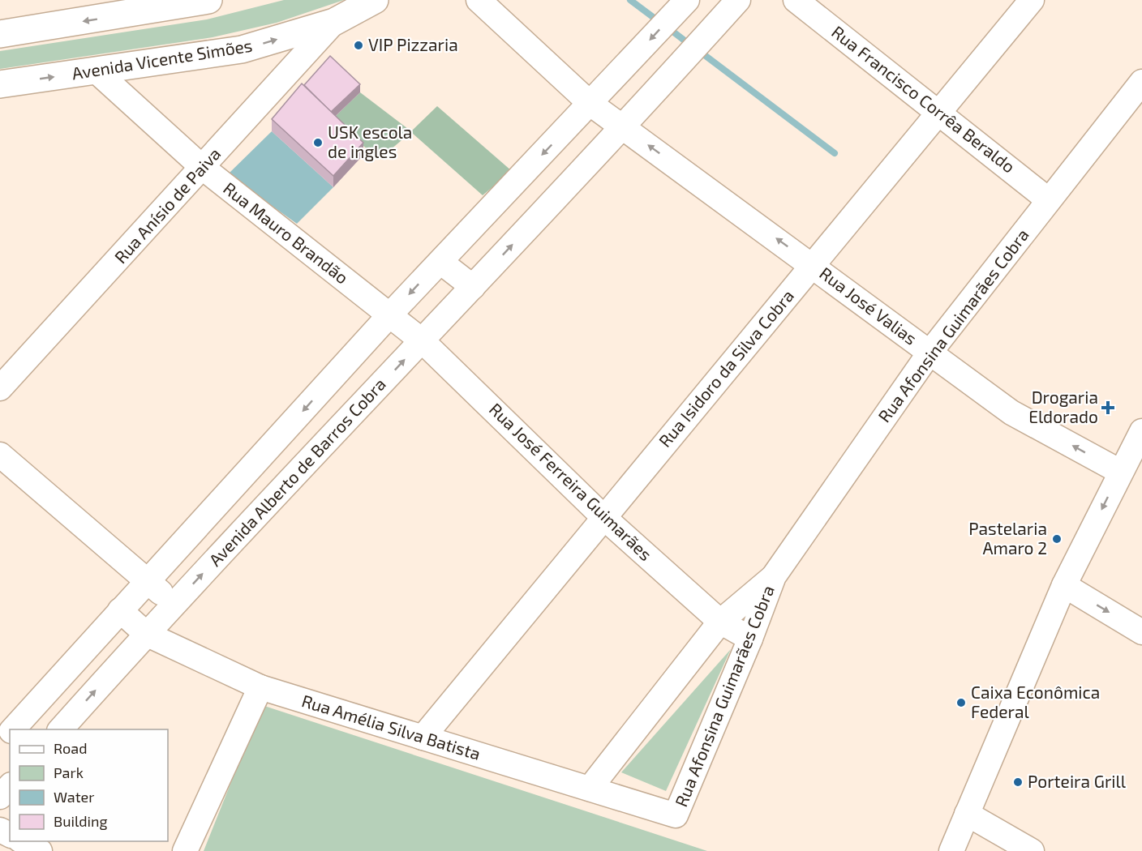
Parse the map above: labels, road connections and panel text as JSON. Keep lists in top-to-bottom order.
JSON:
{
  "streets": {
    "main road": ["Avenida Vicente Simões"],
    "street": [
      "Rua Francisco Corrêa Beraldo",
      "Rua Anísio de Paiva",
      "Rua Mauro Brandão",
      "Rua José Valias",
      "Rua Afonsina Guimarães Cobra",
      "Rua Isidoro da Silva Cobra",
      "Avenida Alberto de Barros Cobra",
      "Rua José Ferreira Guimarães",
      "Rua Amélia Silva Batista"
    ]
  },
  "crossings": [
    ["Avenida Vicente Simões", "Rua Anísio de Paiva"],
    ["Avenida Vicente Simões", "Rua Mauro Brandão"],
    ["Rua Francisco Corrêa Beraldo", "Rua Afonsina Guimarães Cobra"],
    ["Rua Francisco Corrêa Beraldo", "Rua Isidoro da Silva Cobra"],
    ["Rua Anísio de Paiva", "Rua Mauro Brandão"],
    ["Rua José Valias", "Rua Afonsina Guimarães Cobra"],
    ["Rua José Valias", "Rua Isidoro da Silva Cobra"],
    ["Rua José Valias", "Avenida Alberto de Barros Cobra"],
    ["Rua Afonsina Guimarães Cobra", "Rua José Ferreira Guimarães"],
    ["Rua Afonsina Guimarães Cobra", "Rua Amélia Silva Batista"],
    ["Rua Isidoro da Silva Cobra", "Rua José Ferreira Guimarães"],
    ["Rua Isidoro da Silva Cobra", "Rua Amélia Silva Batista"],
    ["Avenida Alberto de Barros Cobra", "Rua José Ferreira Guimarães"],
    ["Avenida Alberto de Barros Cobra", "Rua Amélia Silva Batista"]
  ],
  "one_way": ["Rua José Valias"],
  "places": {
    "other": [
      "VIP Pizzaria",
      "USK escola de ingles",
      "Pastelaria Amaro 2",
      "Caixa Econômica Federal",
      "Porteira Grill"
    ],
    "health": ["Drogaria Eldorado"]
  },
  "legend": [
    "Road",
    "Park",
    "Water",
    "Building"
  ]
}
